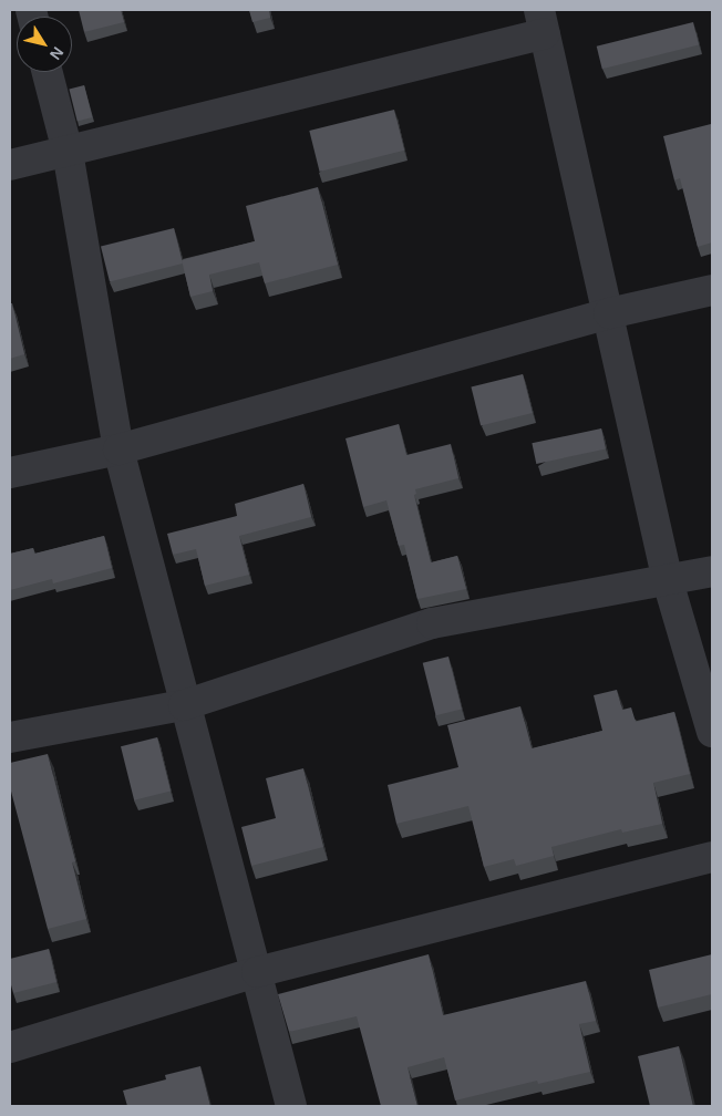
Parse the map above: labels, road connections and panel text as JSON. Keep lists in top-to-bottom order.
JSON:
{
  "north": "bottom right"
}
